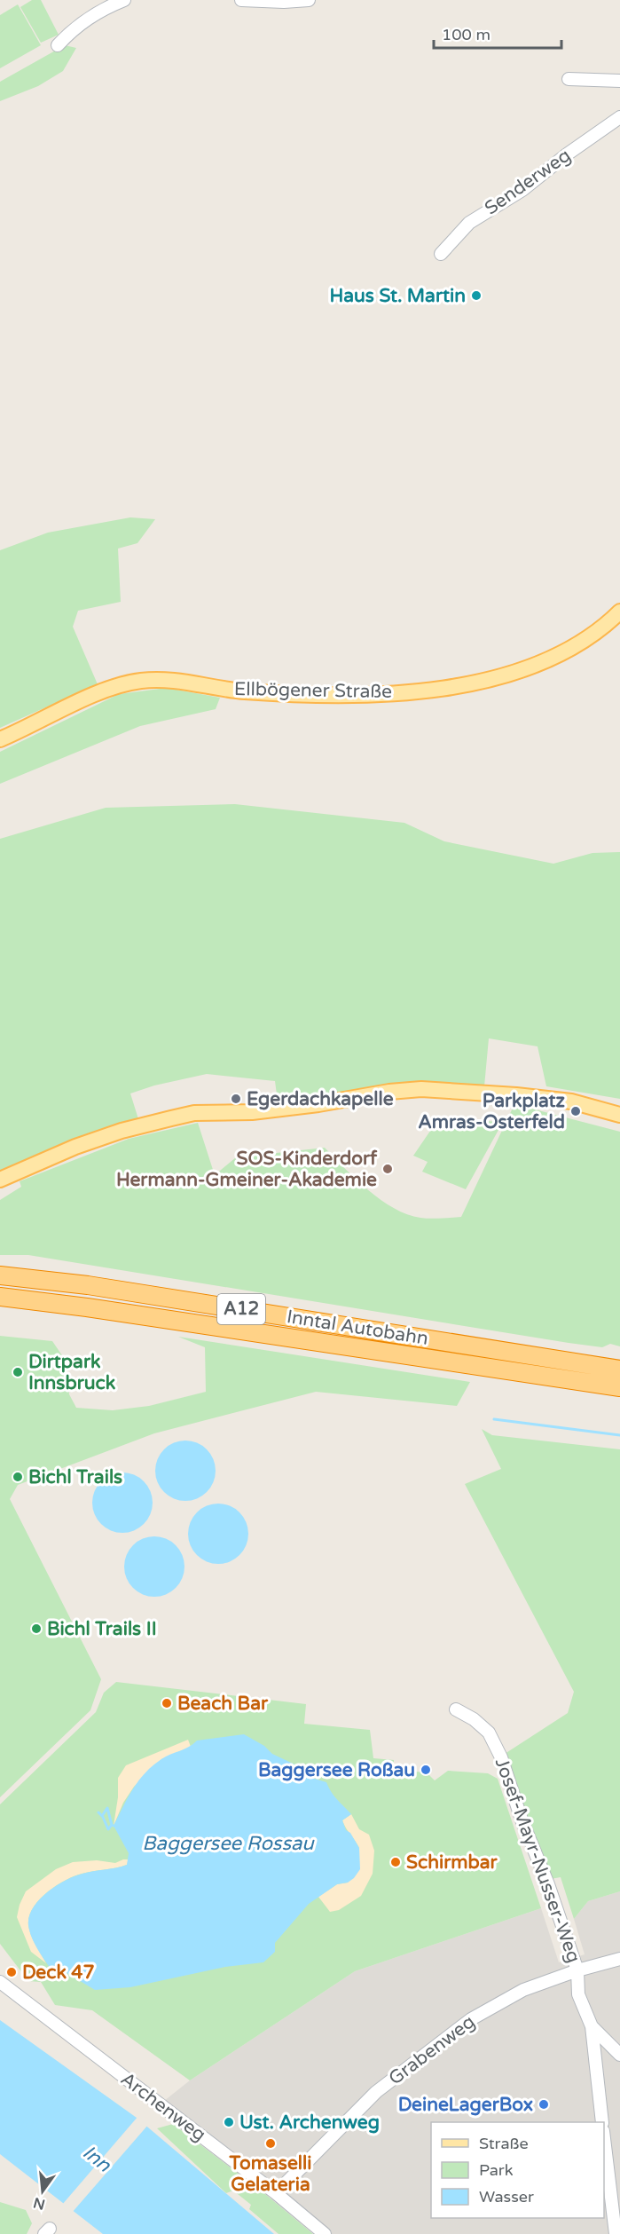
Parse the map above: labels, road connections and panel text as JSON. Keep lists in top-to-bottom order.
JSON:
{
  "streets": {
    "highway": ["A12", "Inntal Autobahn"],
    "main road": ["Ellbögener Straße"],
    "street": [
      "Senderweg",
      "Josef-Mayr-Nusser-Weg",
      "Grabenweg",
      "Archenweg"
    ]
  },
  "crossings": [
    ["Josef-Mayr-Nusser-Weg", "Grabenweg"],
    ["Grabenweg", "Archenweg"]
  ],
  "water": ["Baggersee Rossau", "Inn"],
  "places": [
    "Haus St. Martin",
    "Egerdachkapelle",
    "Parkplatz Amras-Osterfeld",
    "SOS-Kinderdorf Hermann-Gmeiner-Akademie",
    "Dirtpark Innsbruck",
    "Bichl Trails",
    "Bichl Trails II",
    "Beach Bar",
    "Baggersee Roßau",
    "Schirmbar",
    "Deck 47",
    "DeineLagerBox",
    "Ust. Archenweg",
    "Tomaselli Gelateria"
  ],
  "legend": ["Straße", "Park", "Wasser"],
  "scale_bar": "100 m",
  "north": "bottom"
}
